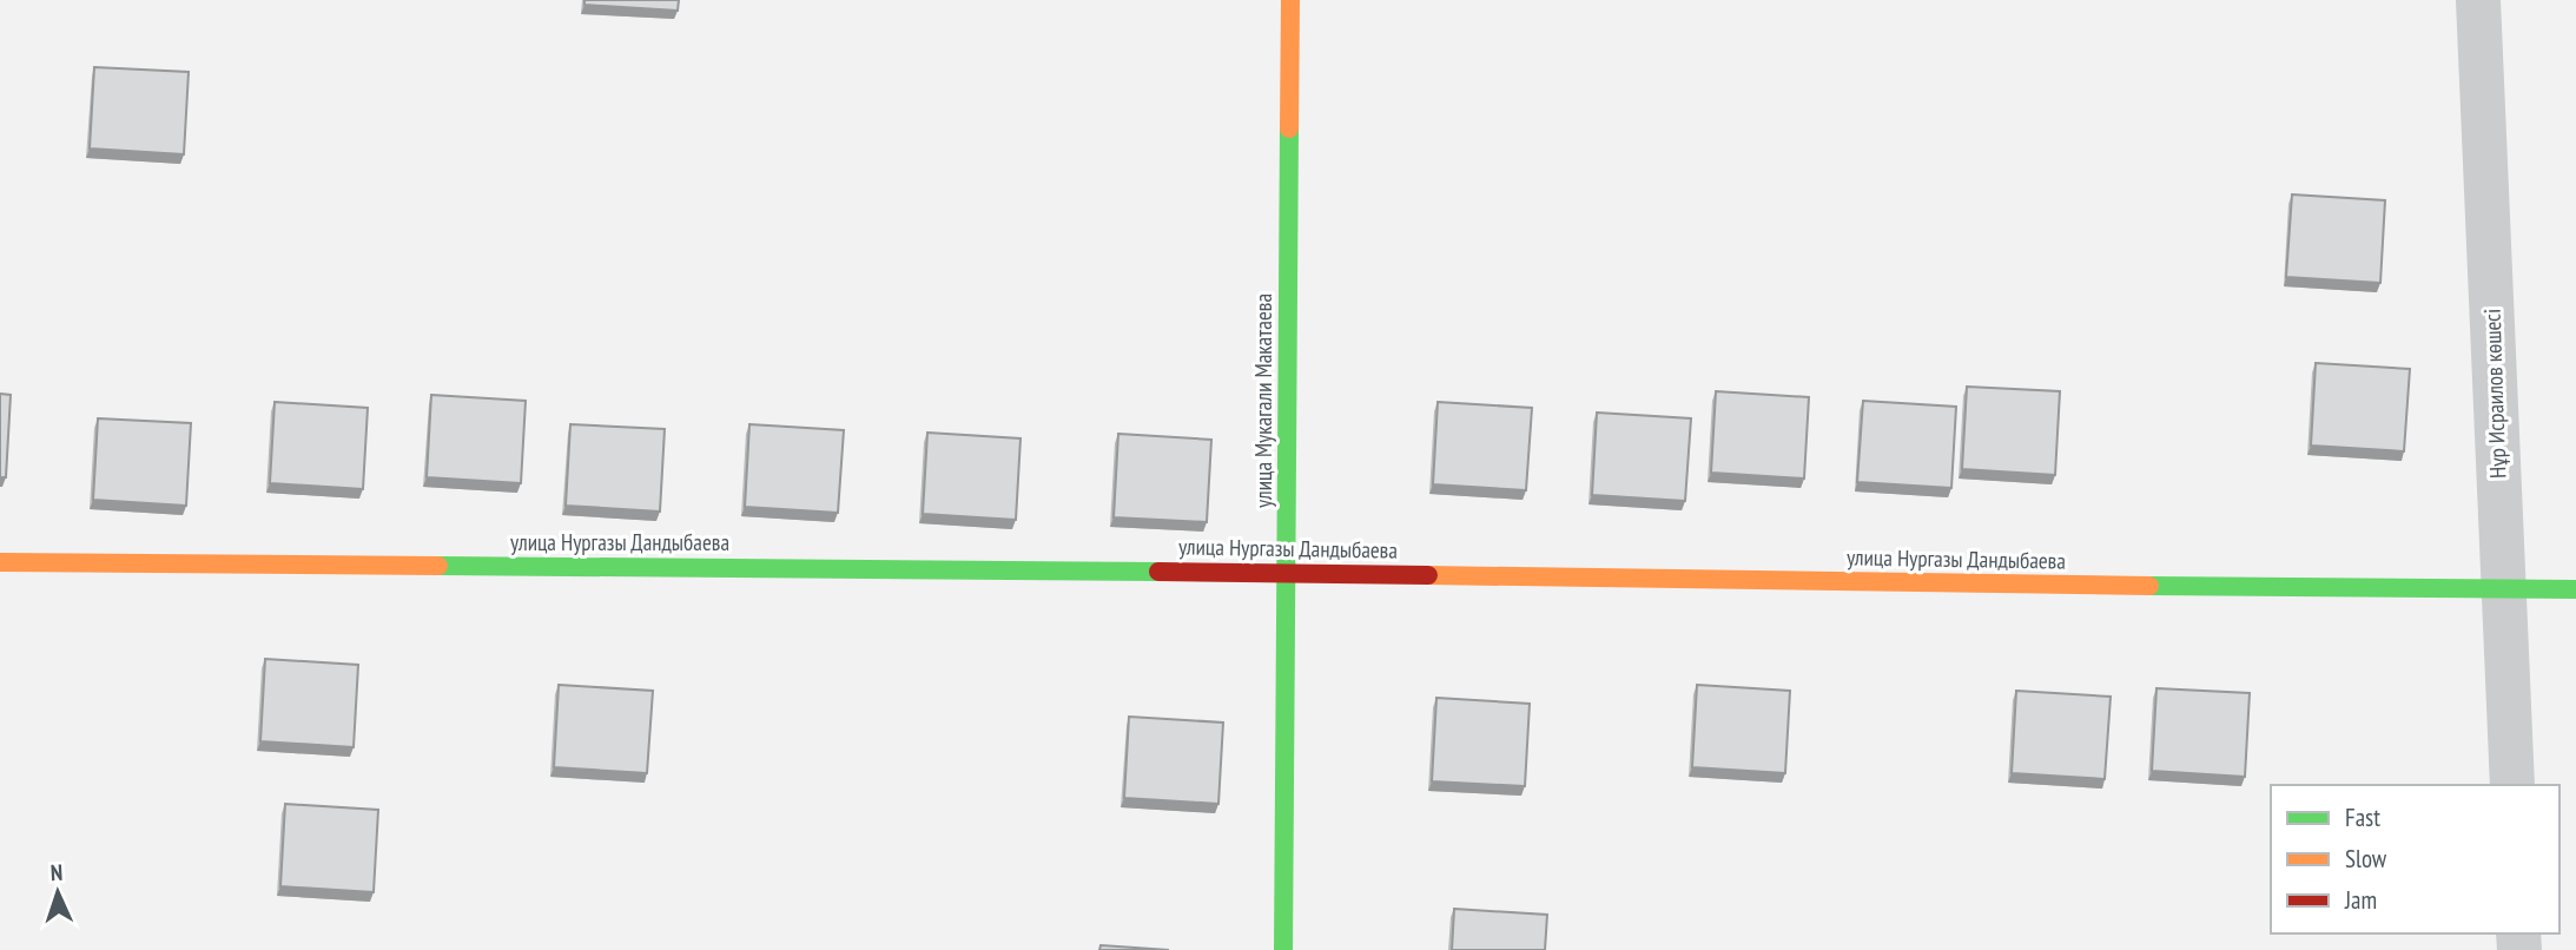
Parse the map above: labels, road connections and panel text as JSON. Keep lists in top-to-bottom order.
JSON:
{
  "streets": {
    "street": ["Нұр Исраилов көшесі", "улица Мукагали Макатаева", "улица Нургазы Дандыбаева"]
  },
  "crossings": [
    ["Нұр Исраилов көшесі", "улица Нургазы Дандыбаева"],
    ["улица Мукагали Макатаева", "улица Нургазы Дандыбаева"]
  ],
  "legend": ["Fast", "Slow", "Jam"],
  "north": "top"
}
